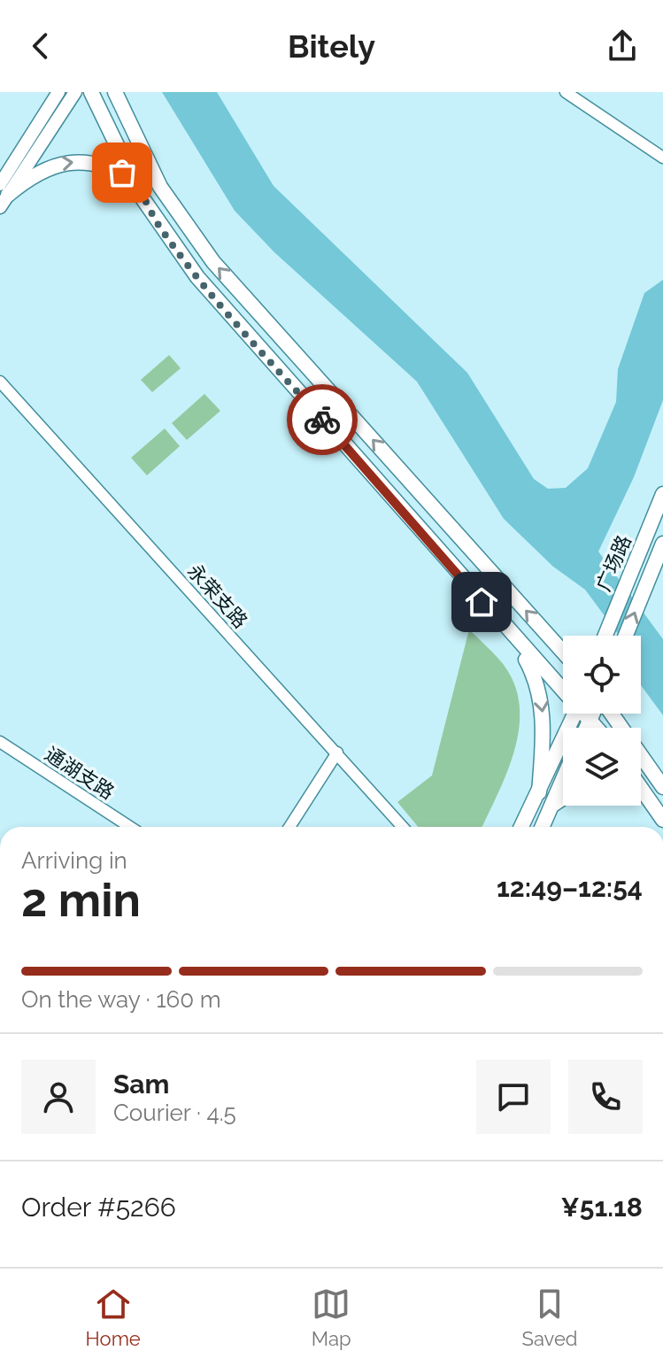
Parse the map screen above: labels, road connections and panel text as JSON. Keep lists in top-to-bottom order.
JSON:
{
  "streets": {
    "main road": ["广场路"],
    "street": ["永荣支路", "通湖支路"]
  },
  "page": {
    "header": "Bitely",
    "heading": ["2 min", "Arriving in", "12:49–12:54"],
    "panel": [
      "Sam",
      "Courier · 4.5",
      "Order #5266",
      "¥51.18"
    ],
    "bar": "On the way · 160 m",
    "tabs": ["Home", "Map", "Saved"]
  }
}
